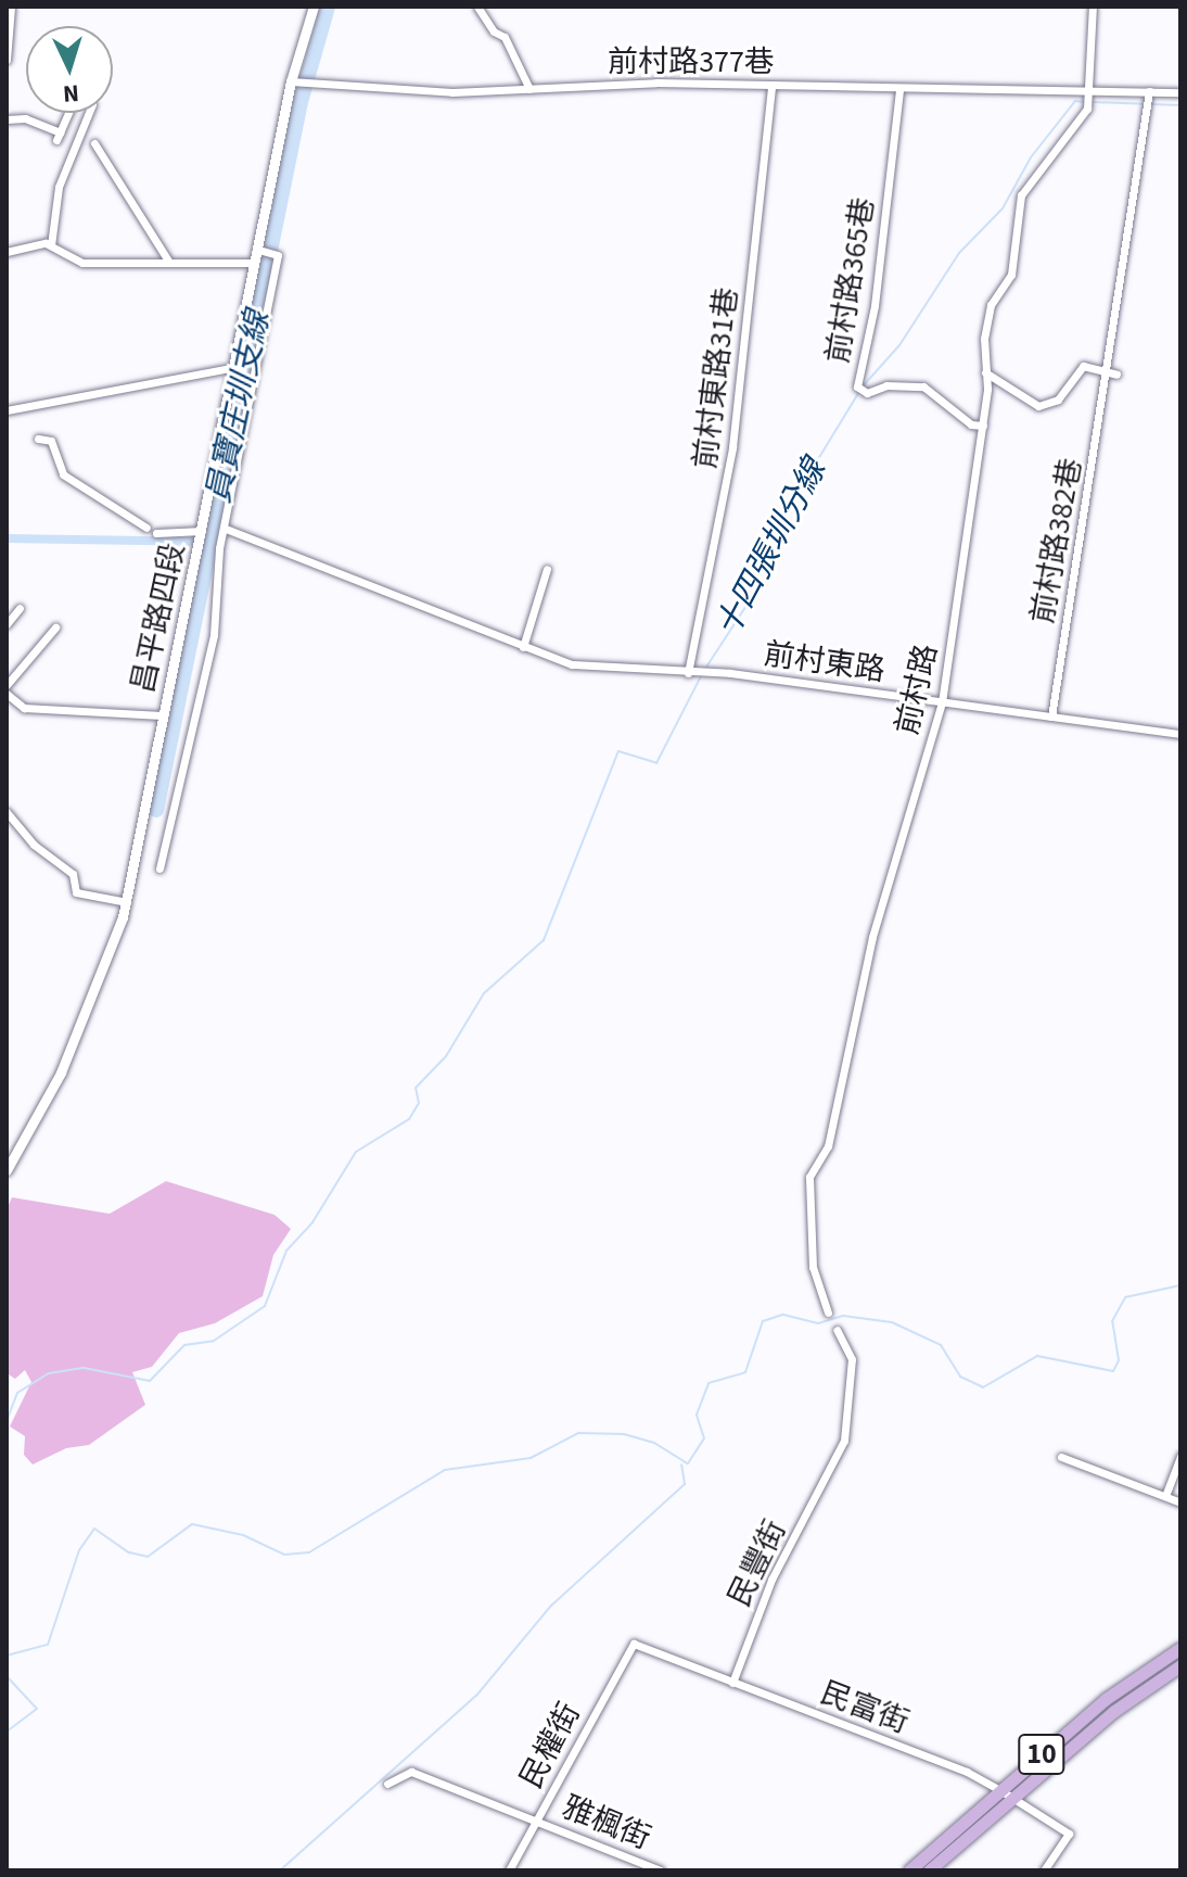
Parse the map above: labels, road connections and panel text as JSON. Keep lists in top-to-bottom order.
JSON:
{
  "streets": {
    "main road": ["10"],
    "street": [
      "前村路377巷",
      "前村路365巷",
      "前村東路31巷",
      "前村路382巷",
      "昌平路四段",
      "前村東路",
      "前村路",
      "民豐街",
      "民富街",
      "民權街",
      "雅楓街"
    ]
  },
  "crossings": [
    ["前村路377巷", "前村路365巷"],
    ["前村路377巷", "前村東路31巷"],
    ["前村路377巷", "前村路382巷"],
    ["前村路377巷", "昌平路四段"],
    ["前村路377巷", "前村路"],
    ["前村路365巷", "前村路"],
    ["前村東路31巷", "前村東路"],
    ["前村路382巷", "前村東路"],
    ["前村東路", "前村路"],
    ["民豐街", "民富街"],
    ["民富街", "民權街"],
    ["民富街", "10"],
    ["民權街", "雅楓街"]
  ],
  "water": ["員寶庄圳支線", "十四張圳分線"],
  "north": "bottom"
}
